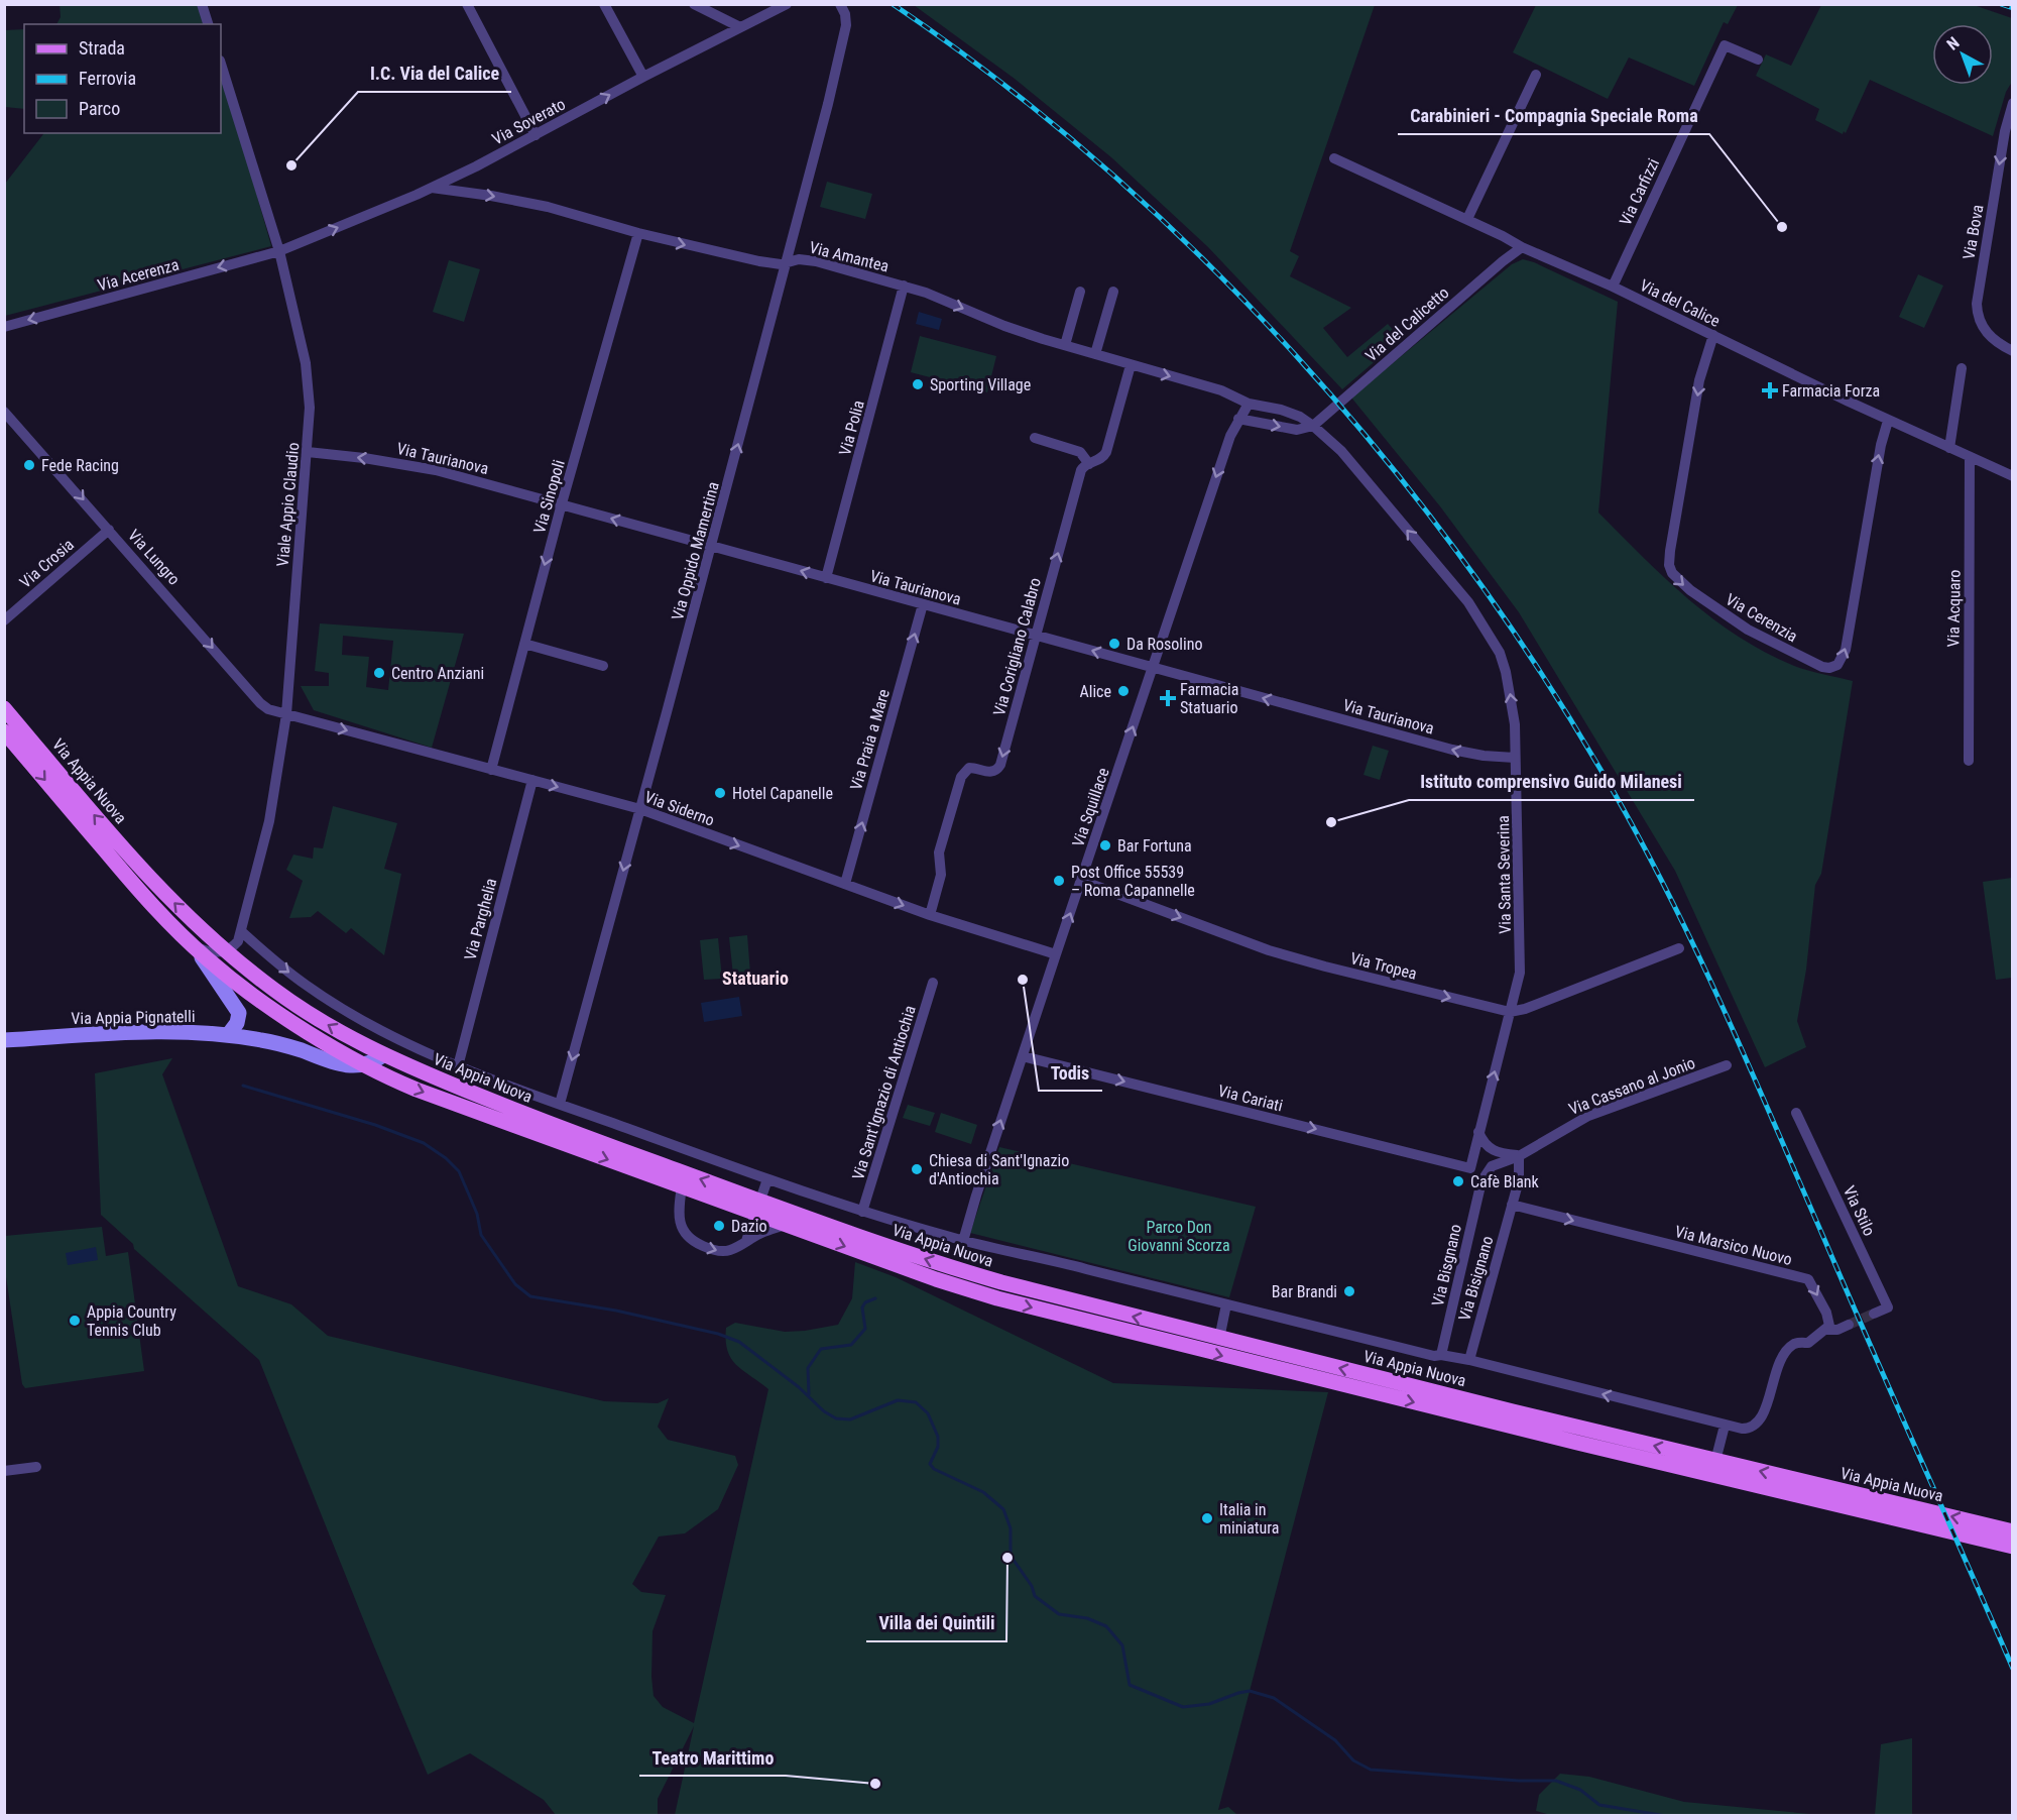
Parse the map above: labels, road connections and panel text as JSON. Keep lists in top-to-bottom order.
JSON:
{
  "streets": {
    "main road": ["Via Appia Nuova", "Via Appia Pignatelli"],
    "street": [
      "Via Soverato",
      "Via Carfizzi",
      "Via Bova",
      "Via Amantea",
      "Via Acerenza",
      "Via del Calice",
      "Via del Calicetto",
      "Via Polia",
      "Via Taurianova",
      "Via Sinopoli",
      "Viale Appio Claudio",
      "Via Oppido Mamertina",
      "Via Lungro",
      "Via Crosia",
      "Via Acquaro",
      "Via Cerenzia",
      "Via Corigliano Calabro",
      "Via Praia a Mare",
      "Via Squillace",
      "Via Siderno",
      "Via Santa Severina",
      "Via Parghelia",
      "Via Tropea",
      "Via Cassano al Jonio",
      "Via Sant'Ignazio di Antiochia",
      "Via Cariati",
      "Via Stilo",
      "Via Marsico Nuovo",
      "Via Bisgnano",
      "Via Bisignano"
    ]
  },
  "crossings": [
    ["Via Soverato", "Via Amantea"],
    ["Via Soverato", "Via Acerenza"],
    ["Via Soverato", "Viale Appio Claudio"],
    ["Via Carfizzi", "Via del Calice"],
    ["Via Amantea", "Via del Calicetto"],
    ["Via Amantea", "Via Polia"],
    ["Via Amantea", "Via Sinopoli"],
    ["Via Amantea", "Via Oppido Mamertina"],
    ["Via Amantea", "Via Corigliano Calabro"],
    ["Via Amantea", "Via Squillace"],
    ["Via Amantea", "Via Santa Severina"],
    ["Via Acerenza", "Viale Appio Claudio"],
    ["Via del Calice", "Via del Calicetto"],
    ["Via del Calice", "Via Acquaro"],
    ["Via del Calice", "Via Cerenzia"],
    ["Via del Calicetto", "Via Santa Severina"],
    ["Via Polia", "Via Taurianova"],
    ["Via Taurianova", "Via Sinopoli"],
    ["Via Taurianova", "Viale Appio Claudio"],
    ["Via Taurianova", "Via Oppido Mamertina"],
    ["Via Taurianova", "Via Corigliano Calabro"],
    ["Via Taurianova", "Via Praia a Mare"],
    ["Via Taurianova", "Via Squillace"],
    ["Via Taurianova", "Via Santa Severina"],
    ["Via Sinopoli", "Via Siderno"],
    ["Viale Appio Claudio", "Via Lungro"],
    ["Viale Appio Claudio", "Via Appia Nuova"],
    ["Viale Appio Claudio", "Via Siderno"],
    ["Via Oppido Mamertina", "Via Appia Nuova"],
    ["Via Oppido Mamertina", "Via Siderno"],
    ["Via Lungro", "Via Crosia"],
    ["Via Lungro", "Via Siderno"],
    ["Via Corigliano Calabro", "Via Siderno"],
    ["Via Praia a Mare", "Via Siderno"],
    ["Via Appia Nuova", "Via Squillace"],
    ["Via Appia Nuova", "Via Parghelia"],
    ["Via Appia Nuova", "Via Appia Pignatelli"],
    ["Via Appia Nuova", "Via Sant'Ignazio di Antiochia"],
    ["Via Appia Nuova", "Via Bisgnano"],
    ["Via Appia Nuova", "Via Bisignano"],
    ["Via Squillace", "Via Siderno"],
    ["Via Squillace", "Via Tropea"],
    ["Via Squillace", "Via Cariati"],
    ["Via Siderno", "Via Parghelia"],
    ["Via Santa Severina", "Via Tropea"],
    ["Via Santa Severina", "Via Cariati"],
    ["Via Cassano al Jonio", "Via Bisgnano"],
    ["Via Cassano al Jonio", "Via Bisignano"],
    ["Via Marsico Nuovo", "Via Bisignano"]
  ],
  "one_way": [
    "Via Soverato",
    "Via Bova",
    "Via Amantea",
    "Via Acerenza",
    "Via Taurianova",
    "Via Lungro",
    "Via Praia a Mare",
    "Via Siderno",
    "Via Santa Severina",
    "Via Tropea",
    "Via Cariati",
    "Via Marsico Nuovo"
  ],
  "districts": ["Statuario"],
  "parks": ["Parco Don Giovanni Scorza"],
  "places": {
    "other": [
      "I.C. Via del Calice",
      "Carabinieri - Compagnia Speciale Roma",
      "Sporting Village",
      "Fede Racing",
      "Da Rosolino",
      "Centro Anziani",
      "Alice",
      "Hotel Capanelle",
      "Istituto comprensivo Guido Milanesi",
      "Bar Fortuna",
      "Post Office 55539 – Roma Capannelle",
      "Todis",
      "Chiesa di Sant'Ignazio d'Antiochia",
      "Cafè Blank",
      "Dazio",
      "Bar Brandi",
      "Appia Country Tennis Club",
      "Italia in miniatura",
      "Villa dei Quintili",
      "Teatro Marittimo"
    ],
    "health": ["Farmacia Forza", "Farmacia Statuario"]
  },
  "legend": ["Strada", "Ferrovia", "Parco"],
  "north": "top left"
}
